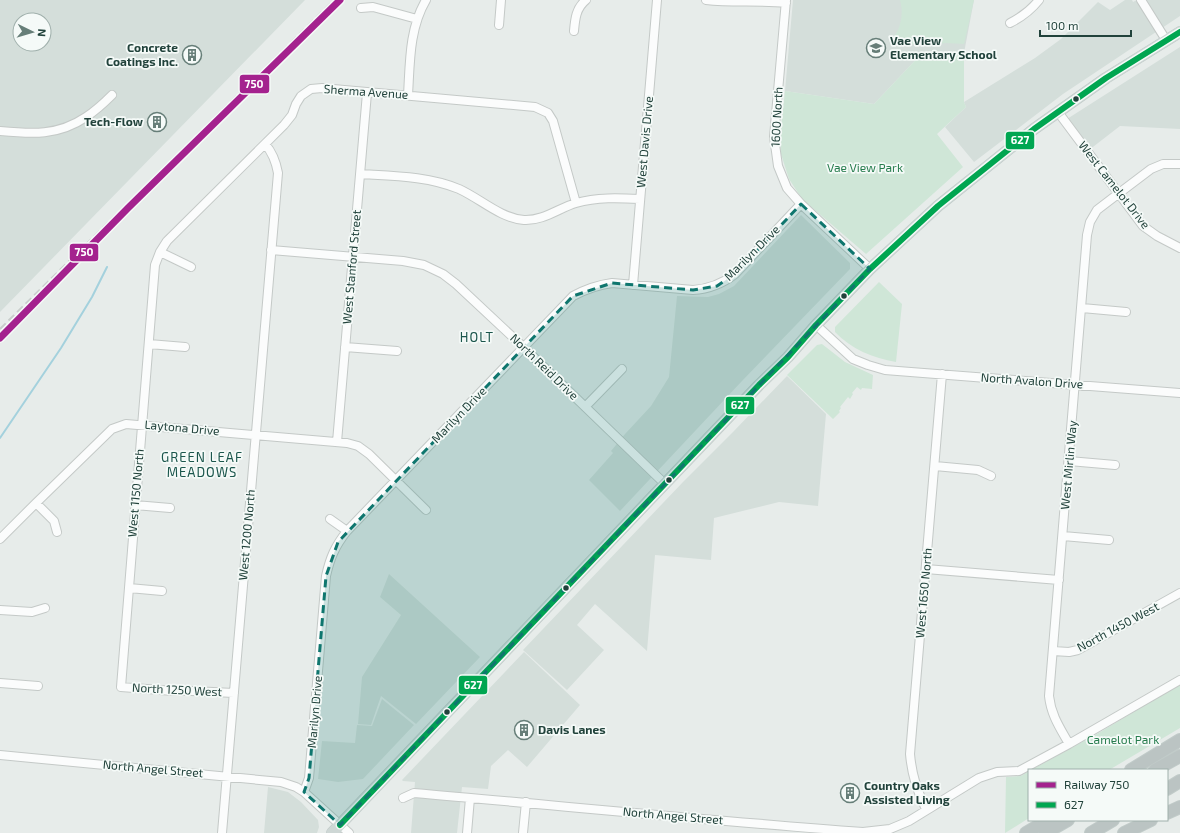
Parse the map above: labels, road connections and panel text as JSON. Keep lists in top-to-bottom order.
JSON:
{
  "streets": {
    "street": [
      "Sherma Avenue",
      "1600 North",
      "West Davis Drive",
      "West Camelot Drive",
      "Marilyn Drive",
      "West Stanford Street",
      "North Reid Drive",
      "North Avalon Drive",
      "Laytona Drive",
      "West Mirlin Way",
      "West 1150 North",
      "West 1200 North",
      "West 1650 North",
      "North 1450 West",
      "North 1250 West",
      "North Angel Street"
    ]
  },
  "crossings": [
    ["Sherma Avenue", "West Stanford Street"],
    ["Sherma Avenue", "West 1150 North"],
    ["Sherma Avenue", "West 1200 North"],
    ["1600 North", "Marilyn Drive"],
    ["West Davis Drive", "Marilyn Drive"],
    ["West Camelot Drive", "West Mirlin Way"],
    ["Marilyn Drive", "North Reid Drive"],
    ["Marilyn Drive", "Laytona Drive"],
    ["Marilyn Drive", "North Angel Street"],
    ["West Stanford Street", "North Reid Drive"],
    ["West Stanford Street", "Laytona Drive"],
    ["North Reid Drive", "West 1200 North"],
    ["North Avalon Drive", "West Mirlin Way"],
    ["North Avalon Drive", "West 1650 North"],
    ["Laytona Drive", "West 1150 North"],
    ["Laytona Drive", "West 1200 North"],
    ["West Mirlin Way", "North 1450 West"],
    ["West Mirlin Way", "North Angel Street"],
    ["West 1150 North", "North 1250 West"],
    ["West 1200 North", "North 1250 West"],
    ["West 1200 North", "North Angel Street"],
    ["West 1650 North", "North Angel Street"]
  ],
  "districts": ["HOLT", "GREEN LEAF MEADOWS"],
  "parks": ["Vae View Park", "Camelot Park"],
  "places": {
    "school or university": ["Vae View Elementary School"],
    "building": [
      "Concrete Coatings Inc.",
      "Tech-Flow",
      "Davis Lanes",
      "Country Oaks Assisted Living"
    ]
  },
  "lines": ["rail line 750", "transit line 627"],
  "legend": ["Railway 750", "627"],
  "scale_bar": "100 m",
  "north": "right"
}
